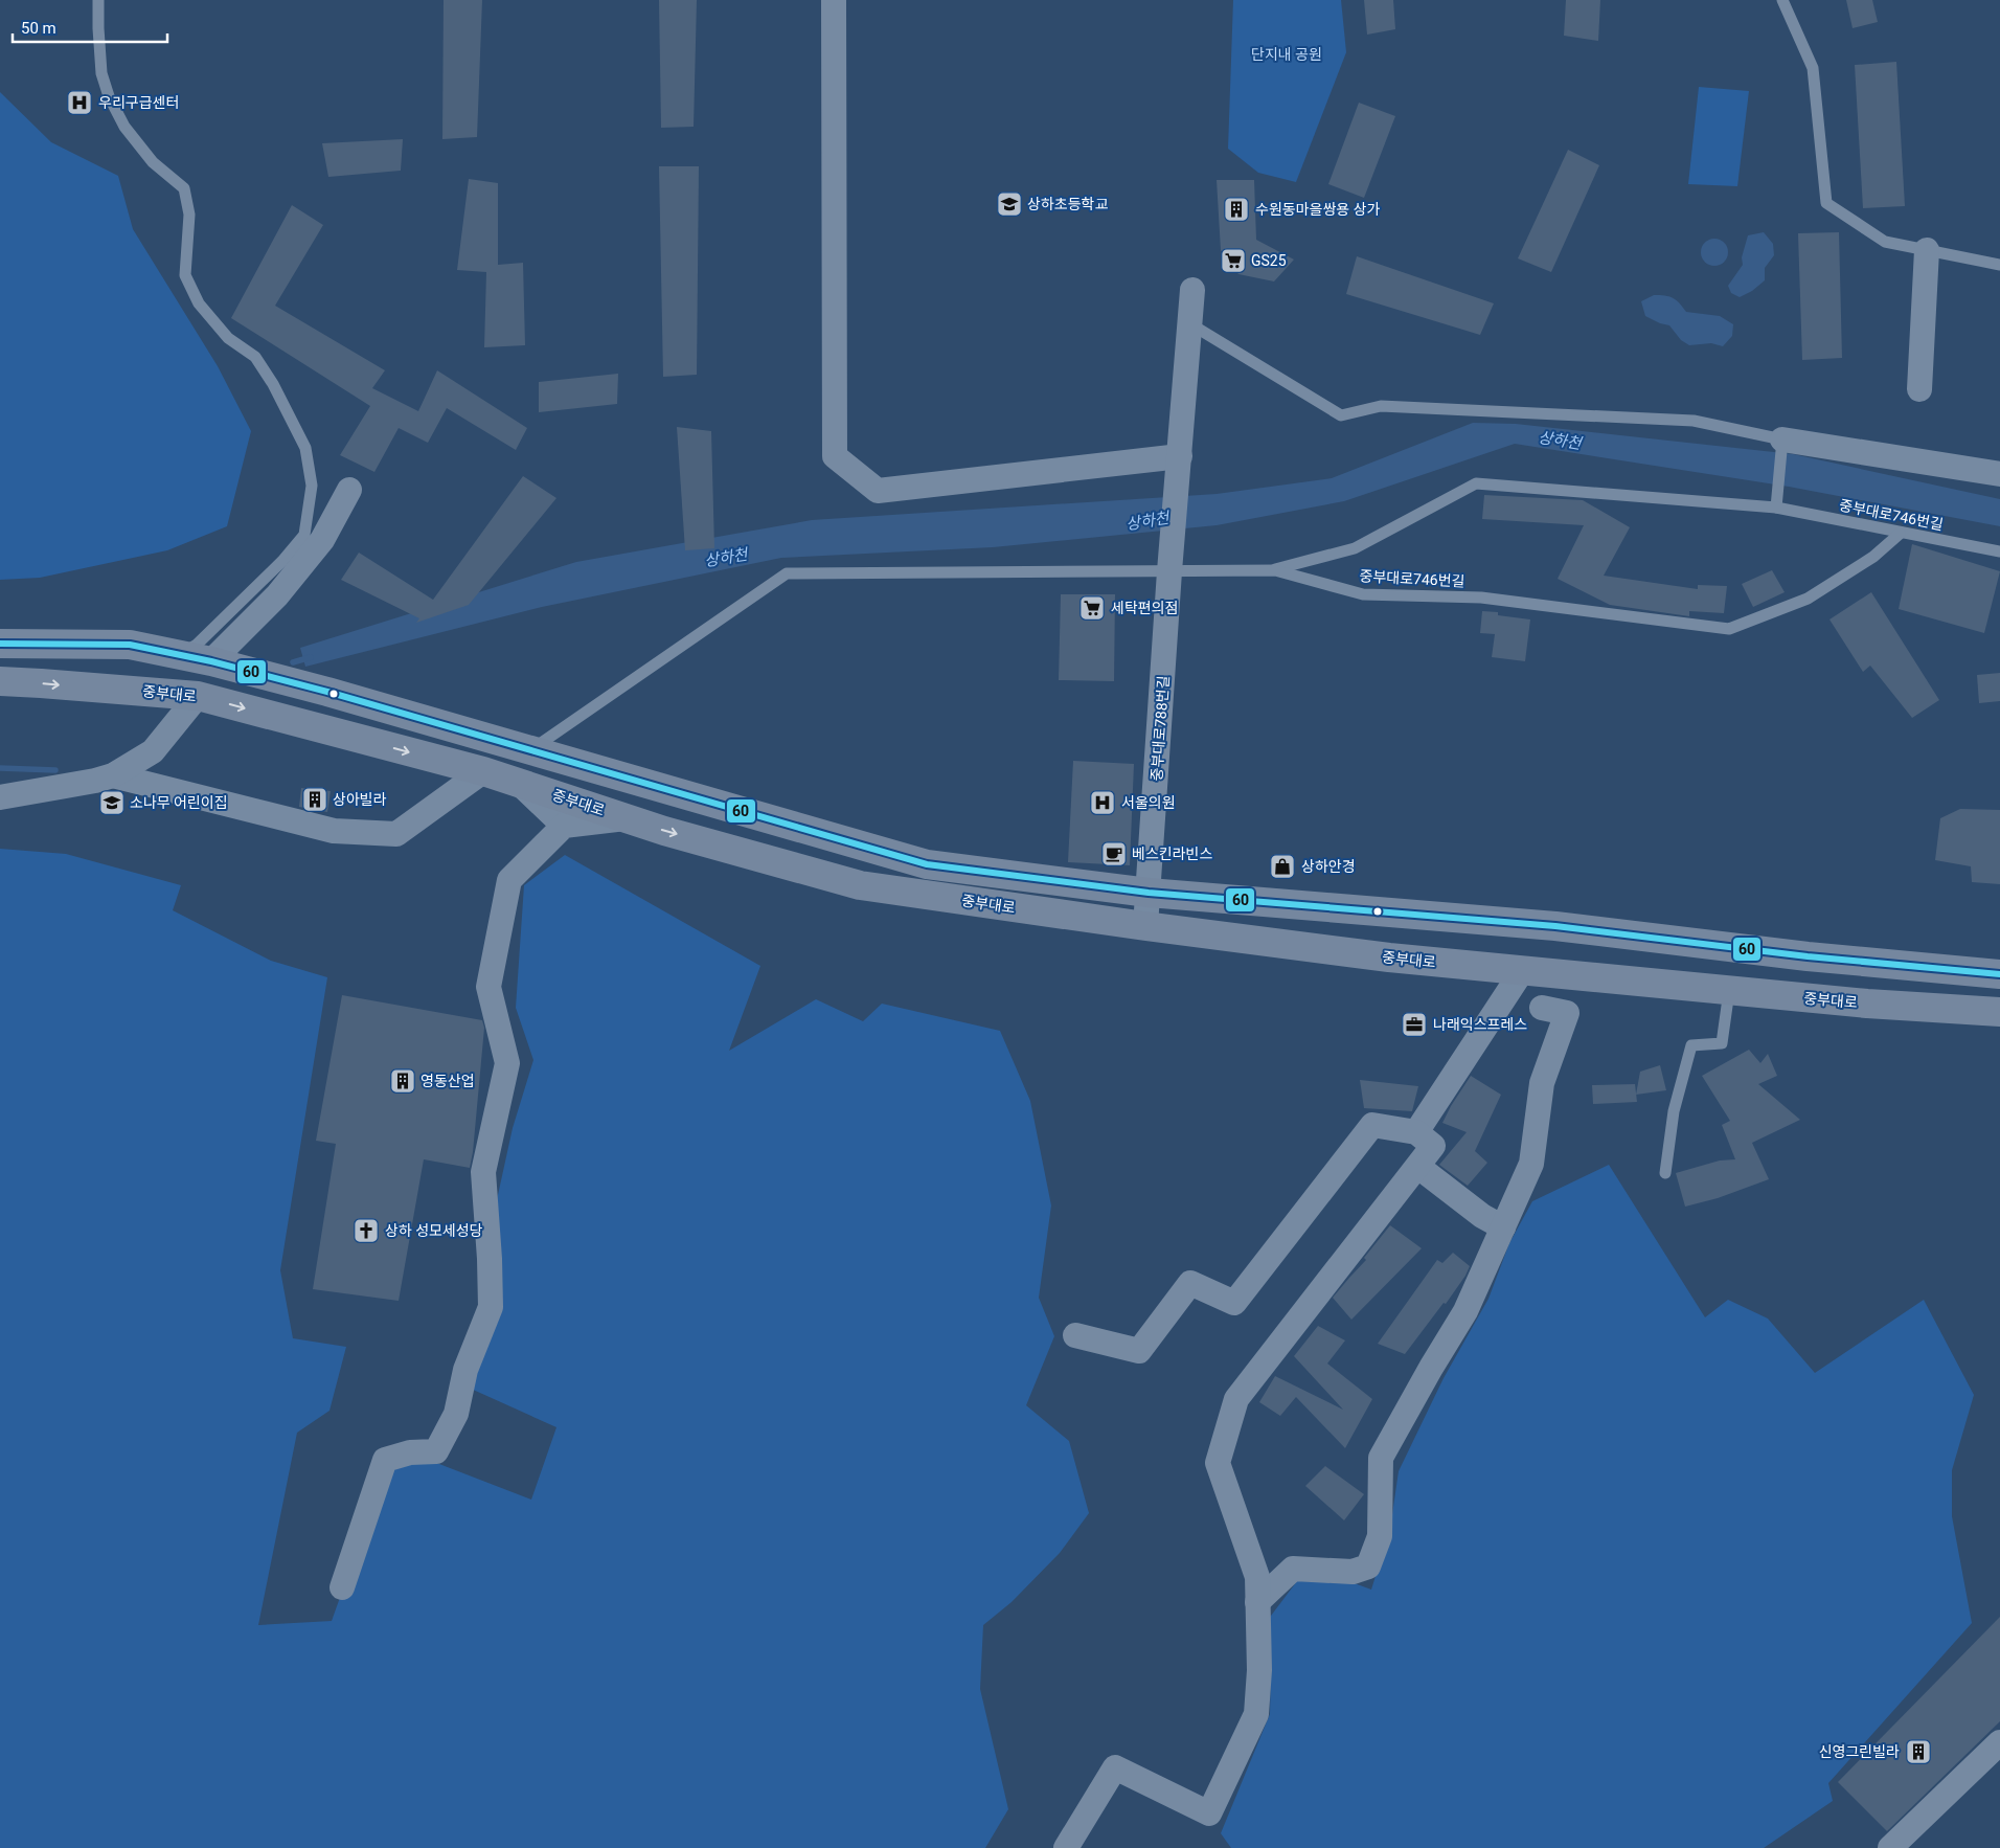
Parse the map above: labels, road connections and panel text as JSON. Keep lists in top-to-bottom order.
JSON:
{
  "streets": {
    "main road": ["중부대로"],
    "street": ["중부대로788번길"],
    "lane": ["중부대로746번길"]
  },
  "crossings": [
    ["중부대로746번길", "중부대로788번길"],
    ["중부대로", "중부대로788번길"]
  ],
  "water": ["상하천"],
  "parks": ["단지내 공원"],
  "places": {
    "hospital": ["우리구급센터", "서울의원"],
    "school or university": ["상하초등학교", "소나무 어린이집"],
    "building": [
      "수원동마을쌍용 상가",
      "상아빌라",
      "영동산업",
      "신영그린빌라"
    ],
    "supermarket": ["GS25", "세탁편의점"],
    "cafe": ["베스킨라빈스"],
    "shop": ["상하안경"],
    "office": ["나래익스프레스"],
    "church": ["상하 성모세성당"]
  },
  "lines": ["transit line 60"],
  "scale_bar": "50 m"
}
